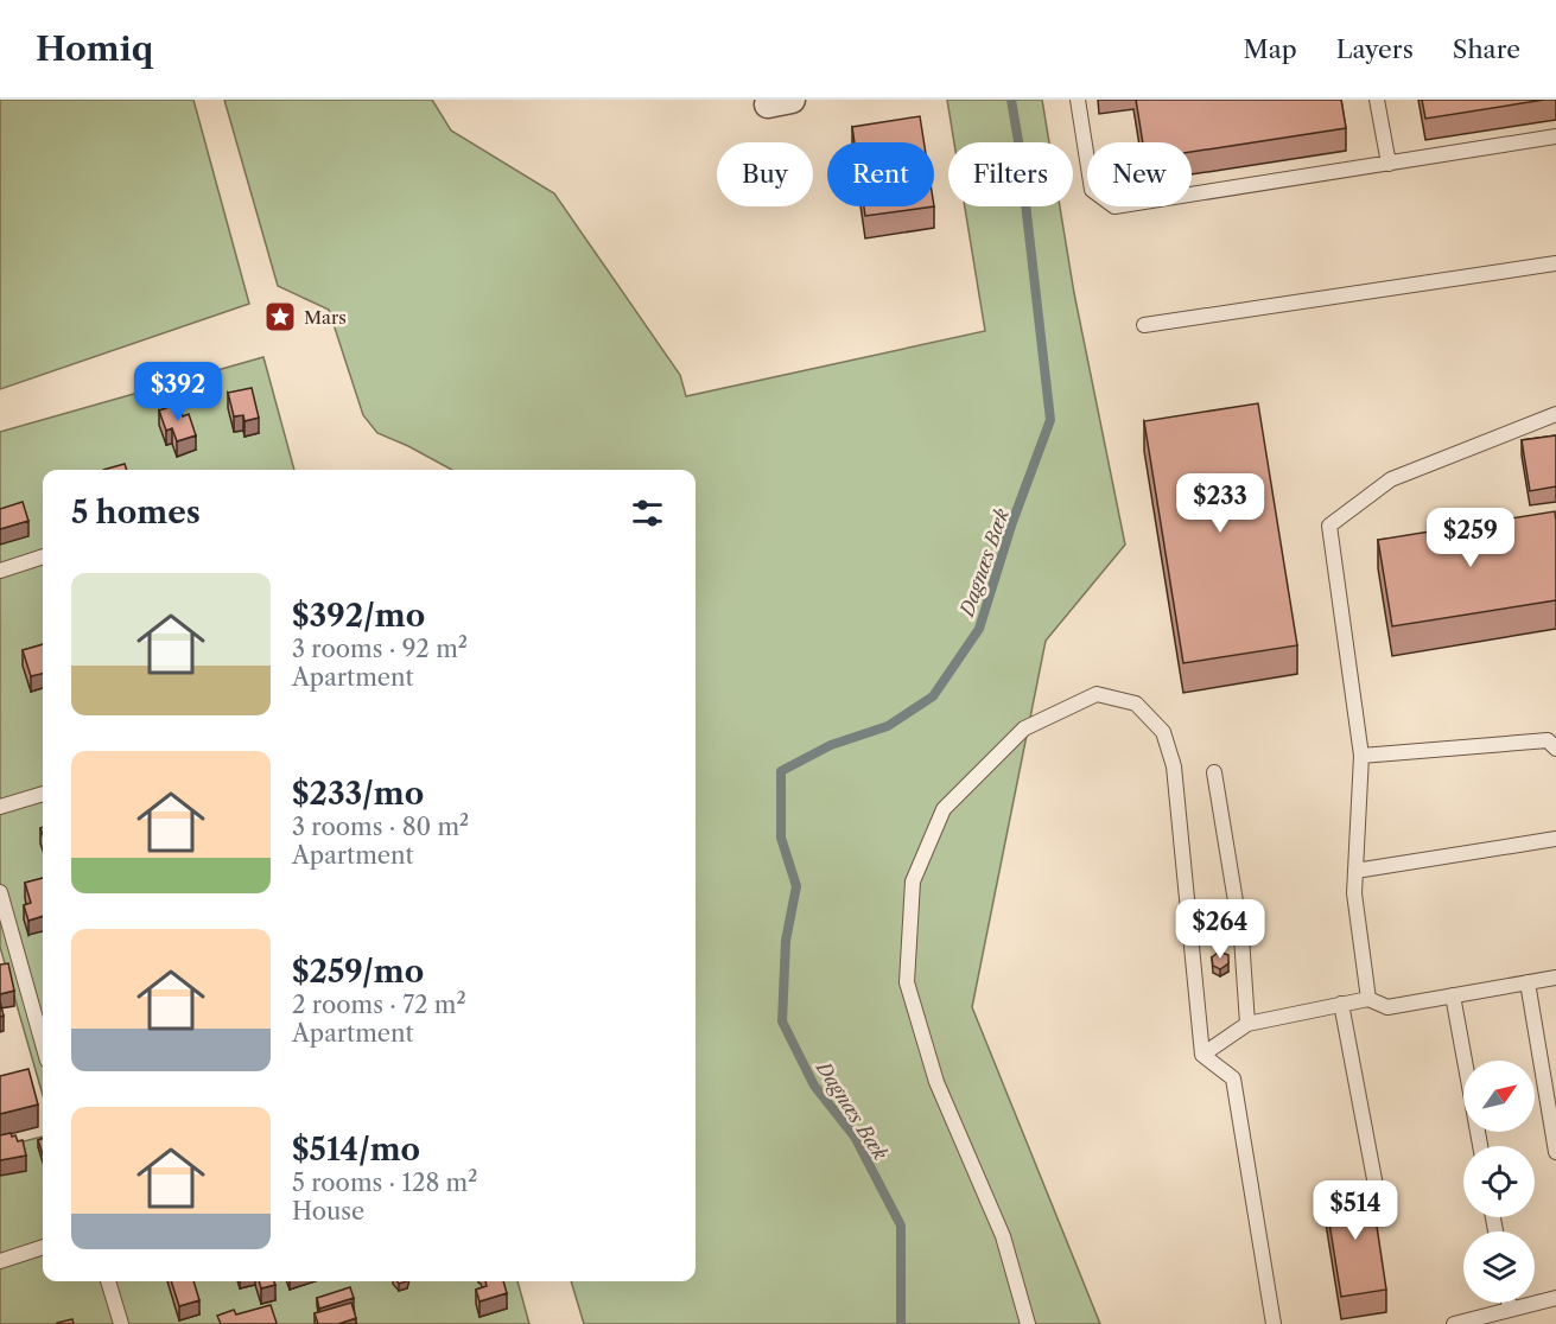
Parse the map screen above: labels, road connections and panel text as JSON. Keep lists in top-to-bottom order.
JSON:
{
  "water": ["Dagnæs Bæk"],
  "places": {
    "place": ["Mars"]
  },
  "north": "top right",
  "page": {
    "header": "Homiq",
    "nav": ["Map", "Layers", "Share"],
    "chip": [
      "Buy",
      "Rent",
      "Filters",
      "New"
    ],
    "price": [
      "$392",
      "$233",
      "$259",
      "$264",
      "$514"
    ],
    "heading": "5 homes",
    "list": [
      {
        "name": "$392/mo",
        "note": "3 rooms · 92 m² · Apartment"
      },
      {
        "name": "$233/mo",
        "note": "3 rooms · 80 m² · Apartment"
      },
      {
        "name": "$259/mo",
        "note": "2 rooms · 72 m² · Apartment"
      },
      {
        "name": "$514/mo",
        "note": "5 rooms · 128 m² · House"
      }
    ]
  }
}
